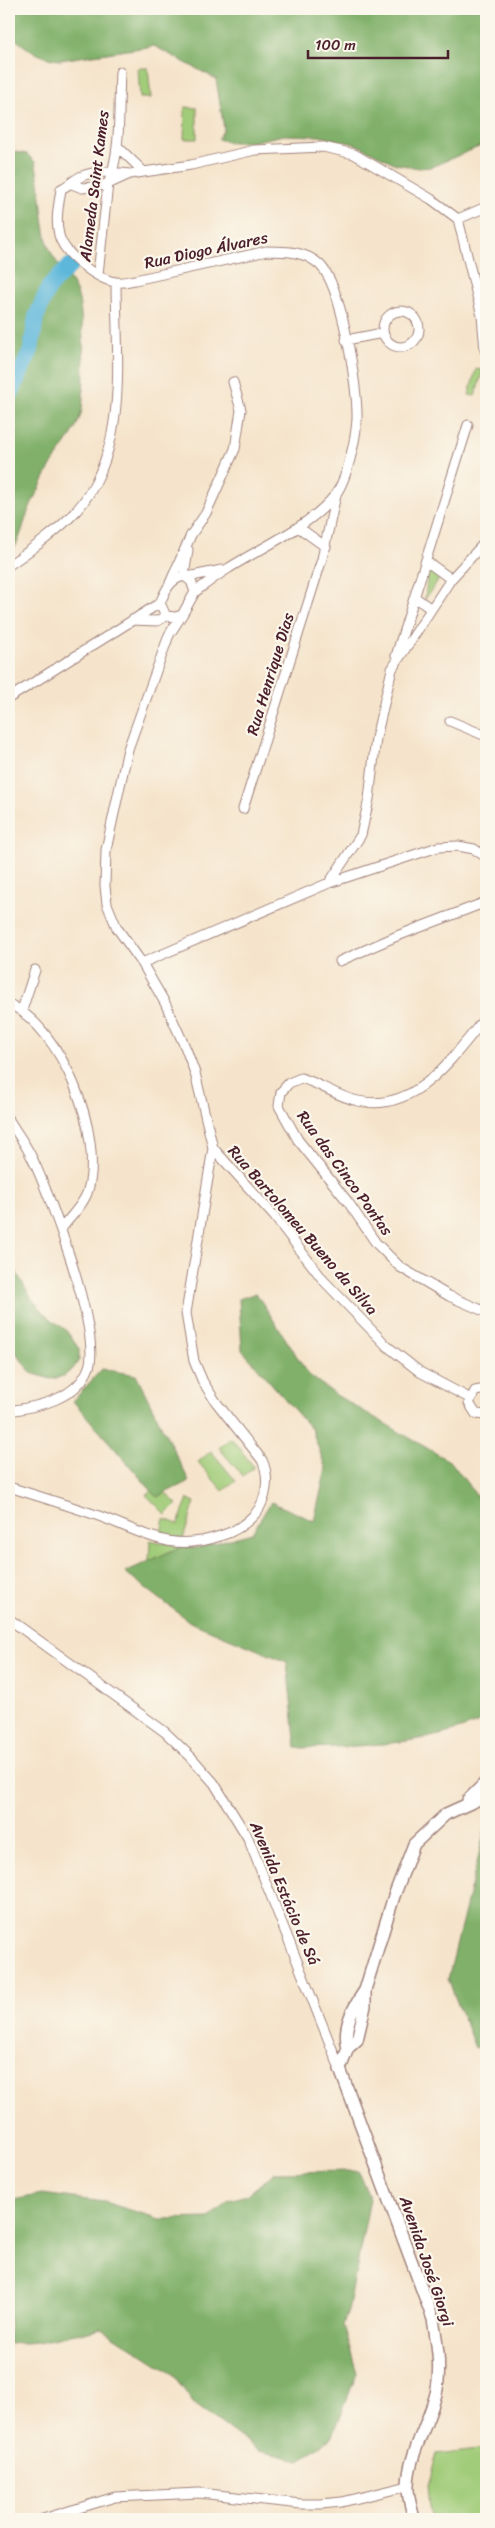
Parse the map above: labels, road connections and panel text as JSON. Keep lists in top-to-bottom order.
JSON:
{
  "streets": {
    "street": [
      "Alameda Saint Kames",
      "Rua Diogo Álvares",
      "Rua Henrique Dias",
      "Rua das Cinco Pontas",
      "Rua Bartolomeu Bueno da Silva",
      "Avenida Estácio de Sá",
      "Avenida José Giorgi"
    ]
  },
  "crossings": [
    ["Rua Diogo Álvares", "Rua Henrique Dias"],
    ["Avenida Estácio de Sá", "Avenida José Giorgi"]
  ],
  "scale_bar": "100 m"
}
